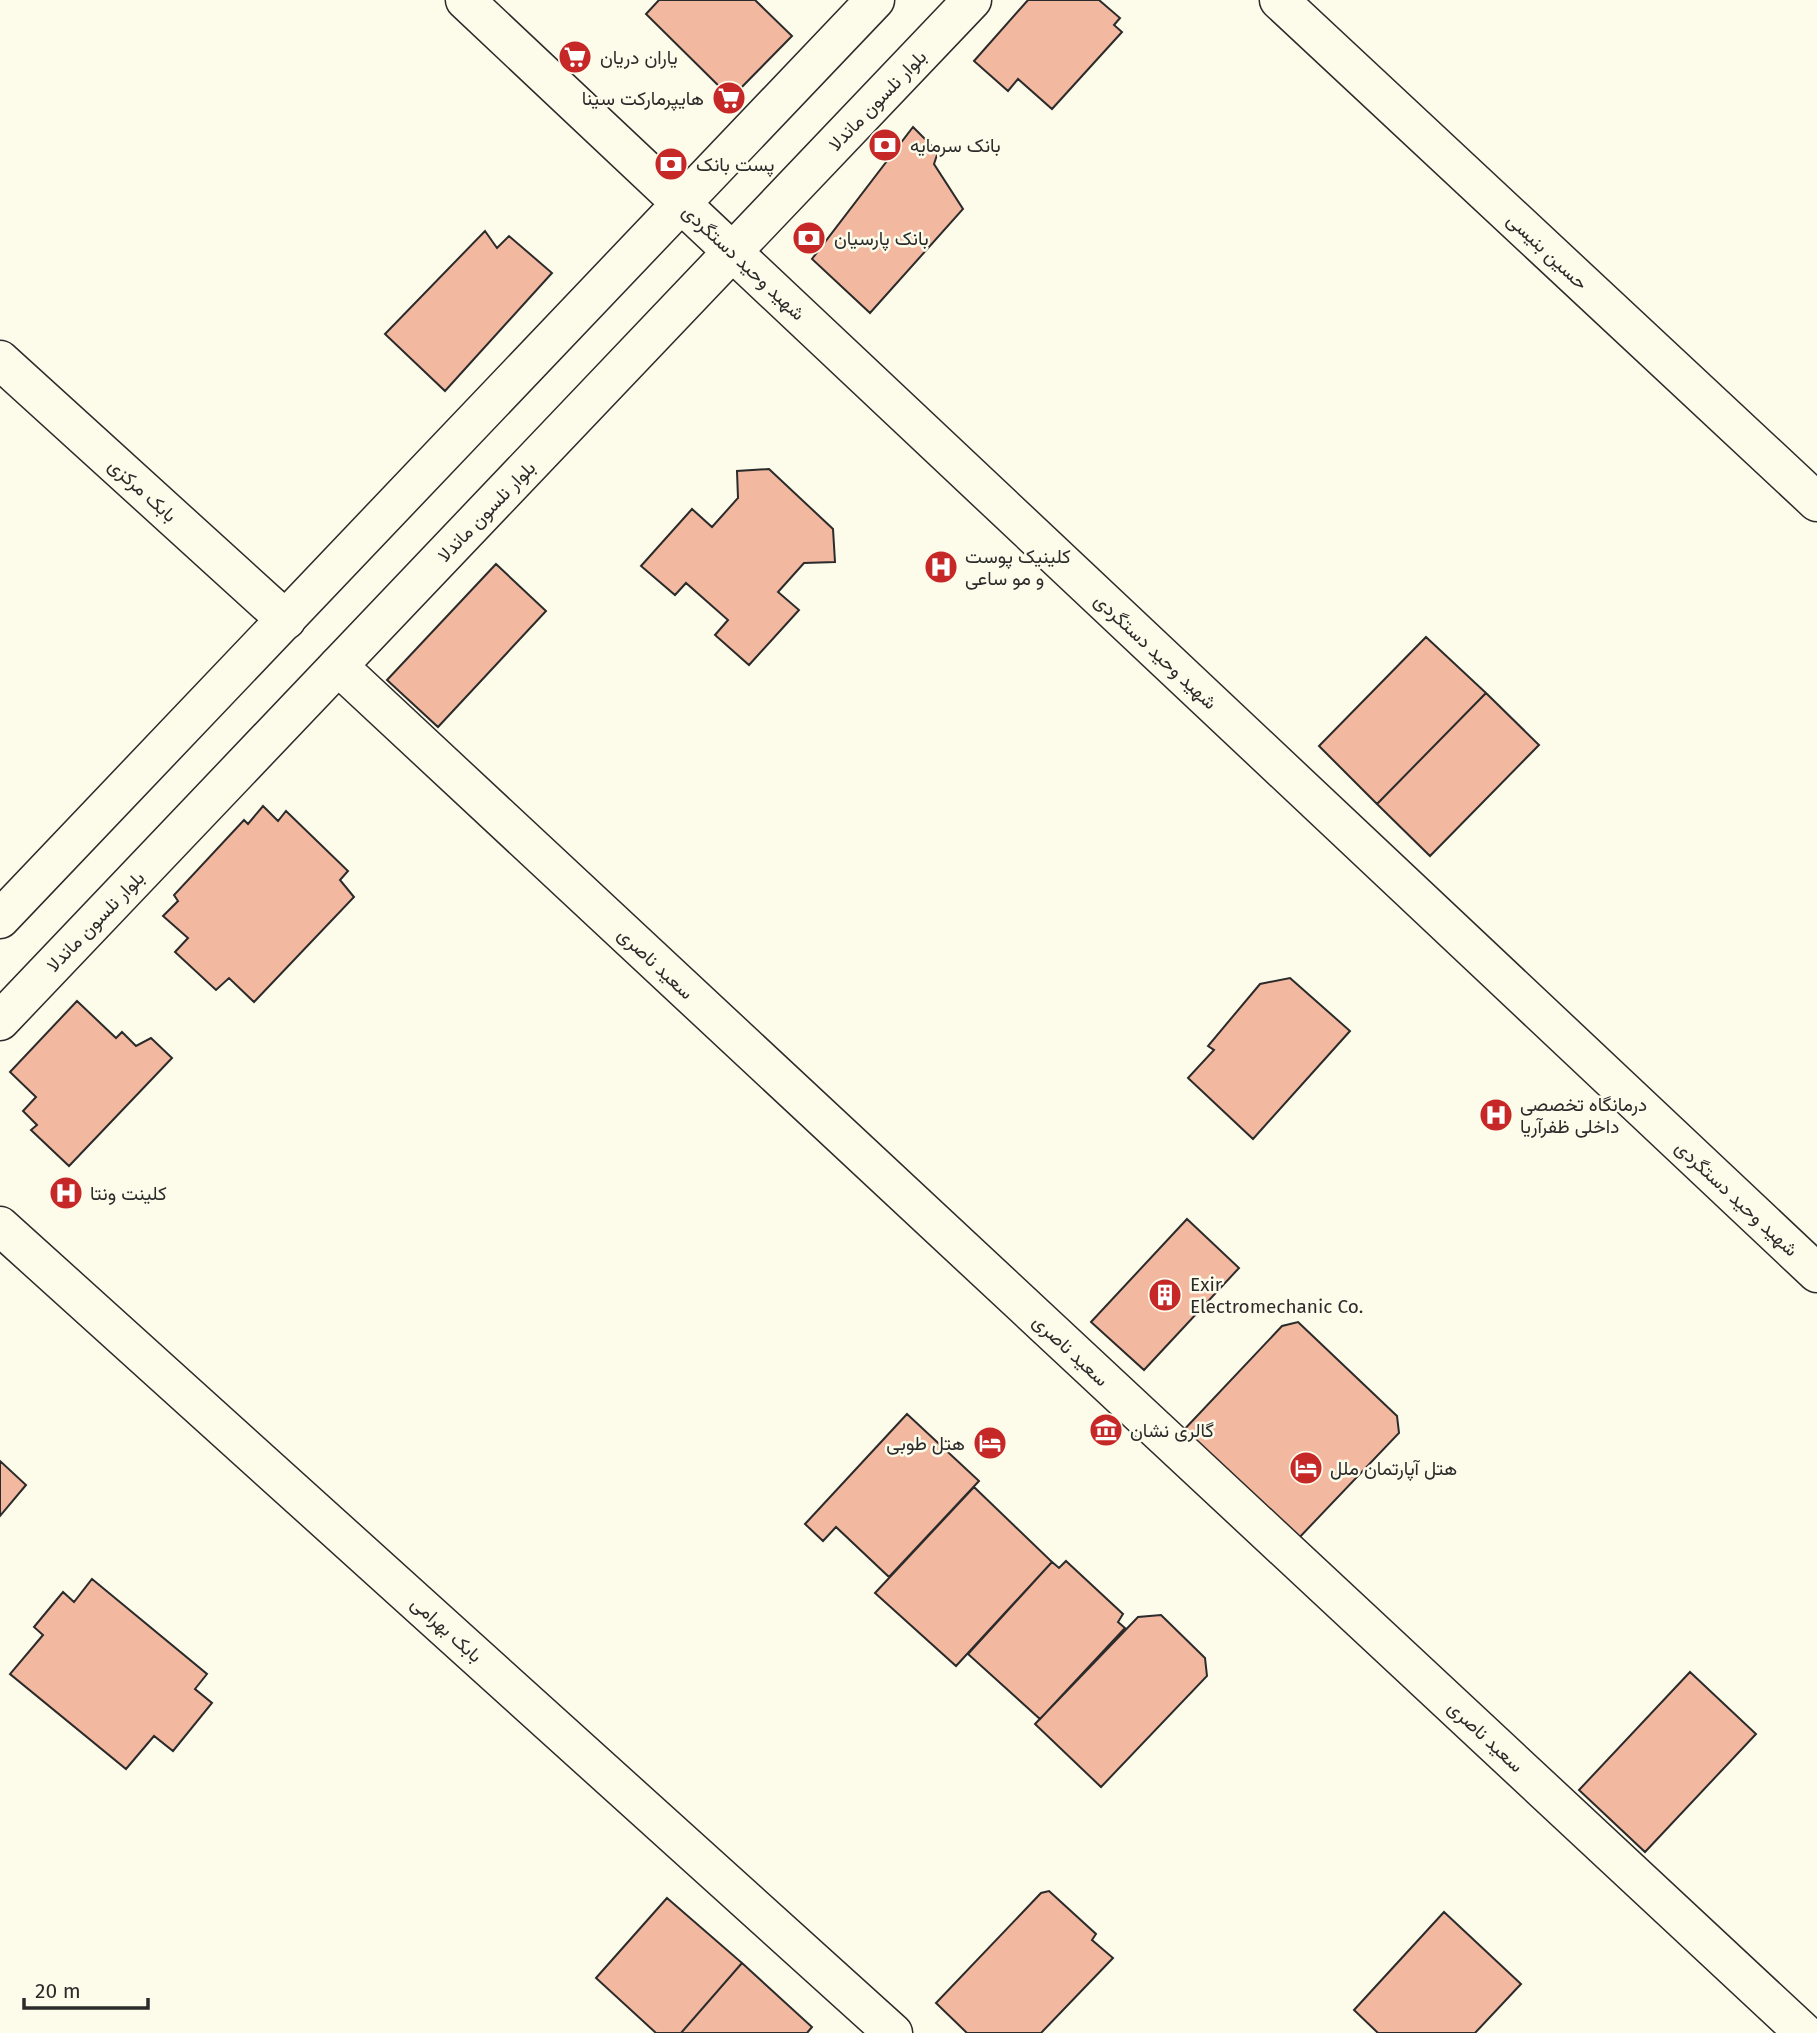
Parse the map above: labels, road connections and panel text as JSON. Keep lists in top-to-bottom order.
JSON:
{
  "streets": {
    "main road": [
      "بلوار نلسون ماندلا",
      "حسین بنیسی",
      "شهید وحید دستگردی",
      "بابک مرکزی",
      "سعید ناصری",
      "بابک بهرامی"
    ]
  },
  "crossings": [
    ["بلوار نلسون ماندلا", "شهید وحید دستگردی"],
    ["بلوار نلسون ماندلا", "سعید ناصری"]
  ],
  "places": {
    "supermarket": ["یاران دریان", "هایپرمارکت سینا"],
    "bank": ["بانک سرمایه", "پست بانک", "بانک پارسیان"],
    "hospital": ["کلینیک پوست و مو ساعی", "درمانگاه تخصصی داخلی ظفرآریا", "کلینت ونتا"],
    "building": ["Exir Electromechanic Co."],
    "museum": ["گالری نشان"],
    "hotel": ["هتل طوبی", "هتل آپارتمان ملل"]
  },
  "scale_bar": "20 m"
}
